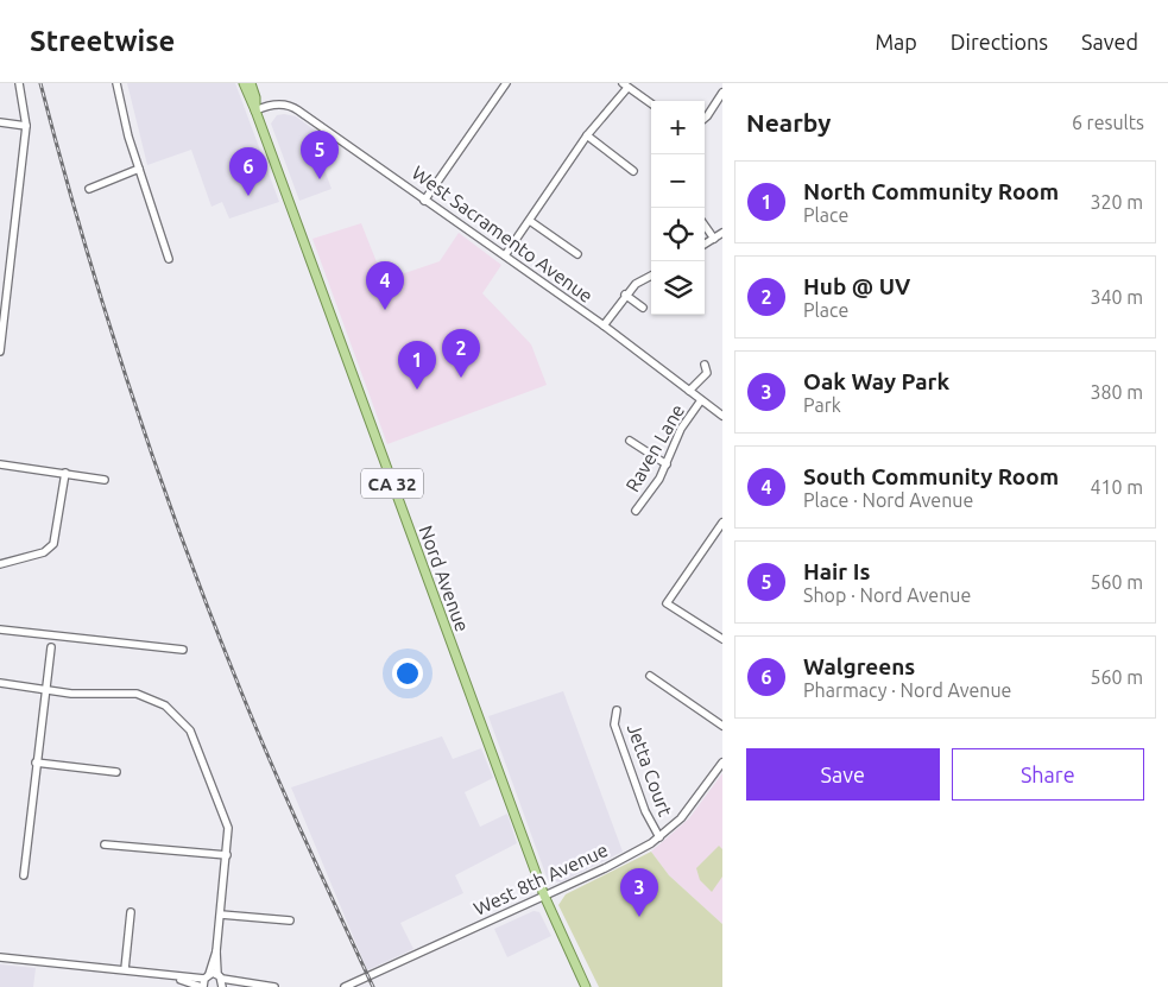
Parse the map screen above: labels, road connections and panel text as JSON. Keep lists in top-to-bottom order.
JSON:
{
  "streets": {
    "main road": ["CA 32", "Nord Avenue"],
    "street": [
      "West Sacramento Avenue",
      "Raven Lane",
      "Jetta Court",
      "West 8th Avenue"
    ]
  },
  "crossings": [
    ["West Sacramento Avenue", "Raven Lane"],
    ["West Sacramento Avenue", "Nord Avenue"],
    ["Nord Avenue", "West 8th Avenue"],
    ["Jetta Court", "West 8th Avenue"]
  ],
  "page": {
    "header": "Streetwise",
    "nav": ["Map", "Directions", "Saved"],
    "heading": ["Nearby", "6 results"],
    "map_buttons": ["+", "−"],
    "pins": [
      "5",
      "6",
      "4",
      "2",
      "1",
      "3"
    ],
    "list": [
      {
        "mark": "1",
        "name": "North Community Room",
        "note": "Place",
        "value": "320 m"
      },
      {
        "mark": "2",
        "name": "Hub @ UV",
        "note": "Place",
        "value": "340 m"
      },
      {
        "mark": "3",
        "name": "Oak Way Park",
        "note": "Park",
        "value": "380 m"
      },
      {
        "mark": "4",
        "name": "South Community Room",
        "note": "Place · Nord Avenue",
        "value": "410 m"
      },
      {
        "mark": "5",
        "name": "Hair Is",
        "note": "Shop · Nord Avenue",
        "value": "560 m"
      },
      {
        "mark": "6",
        "name": "Walgreens",
        "note": "Pharmacy · Nord Avenue",
        "value": "560 m"
      }
    ],
    "buttons": ["Save", "Share"]
  }
}
